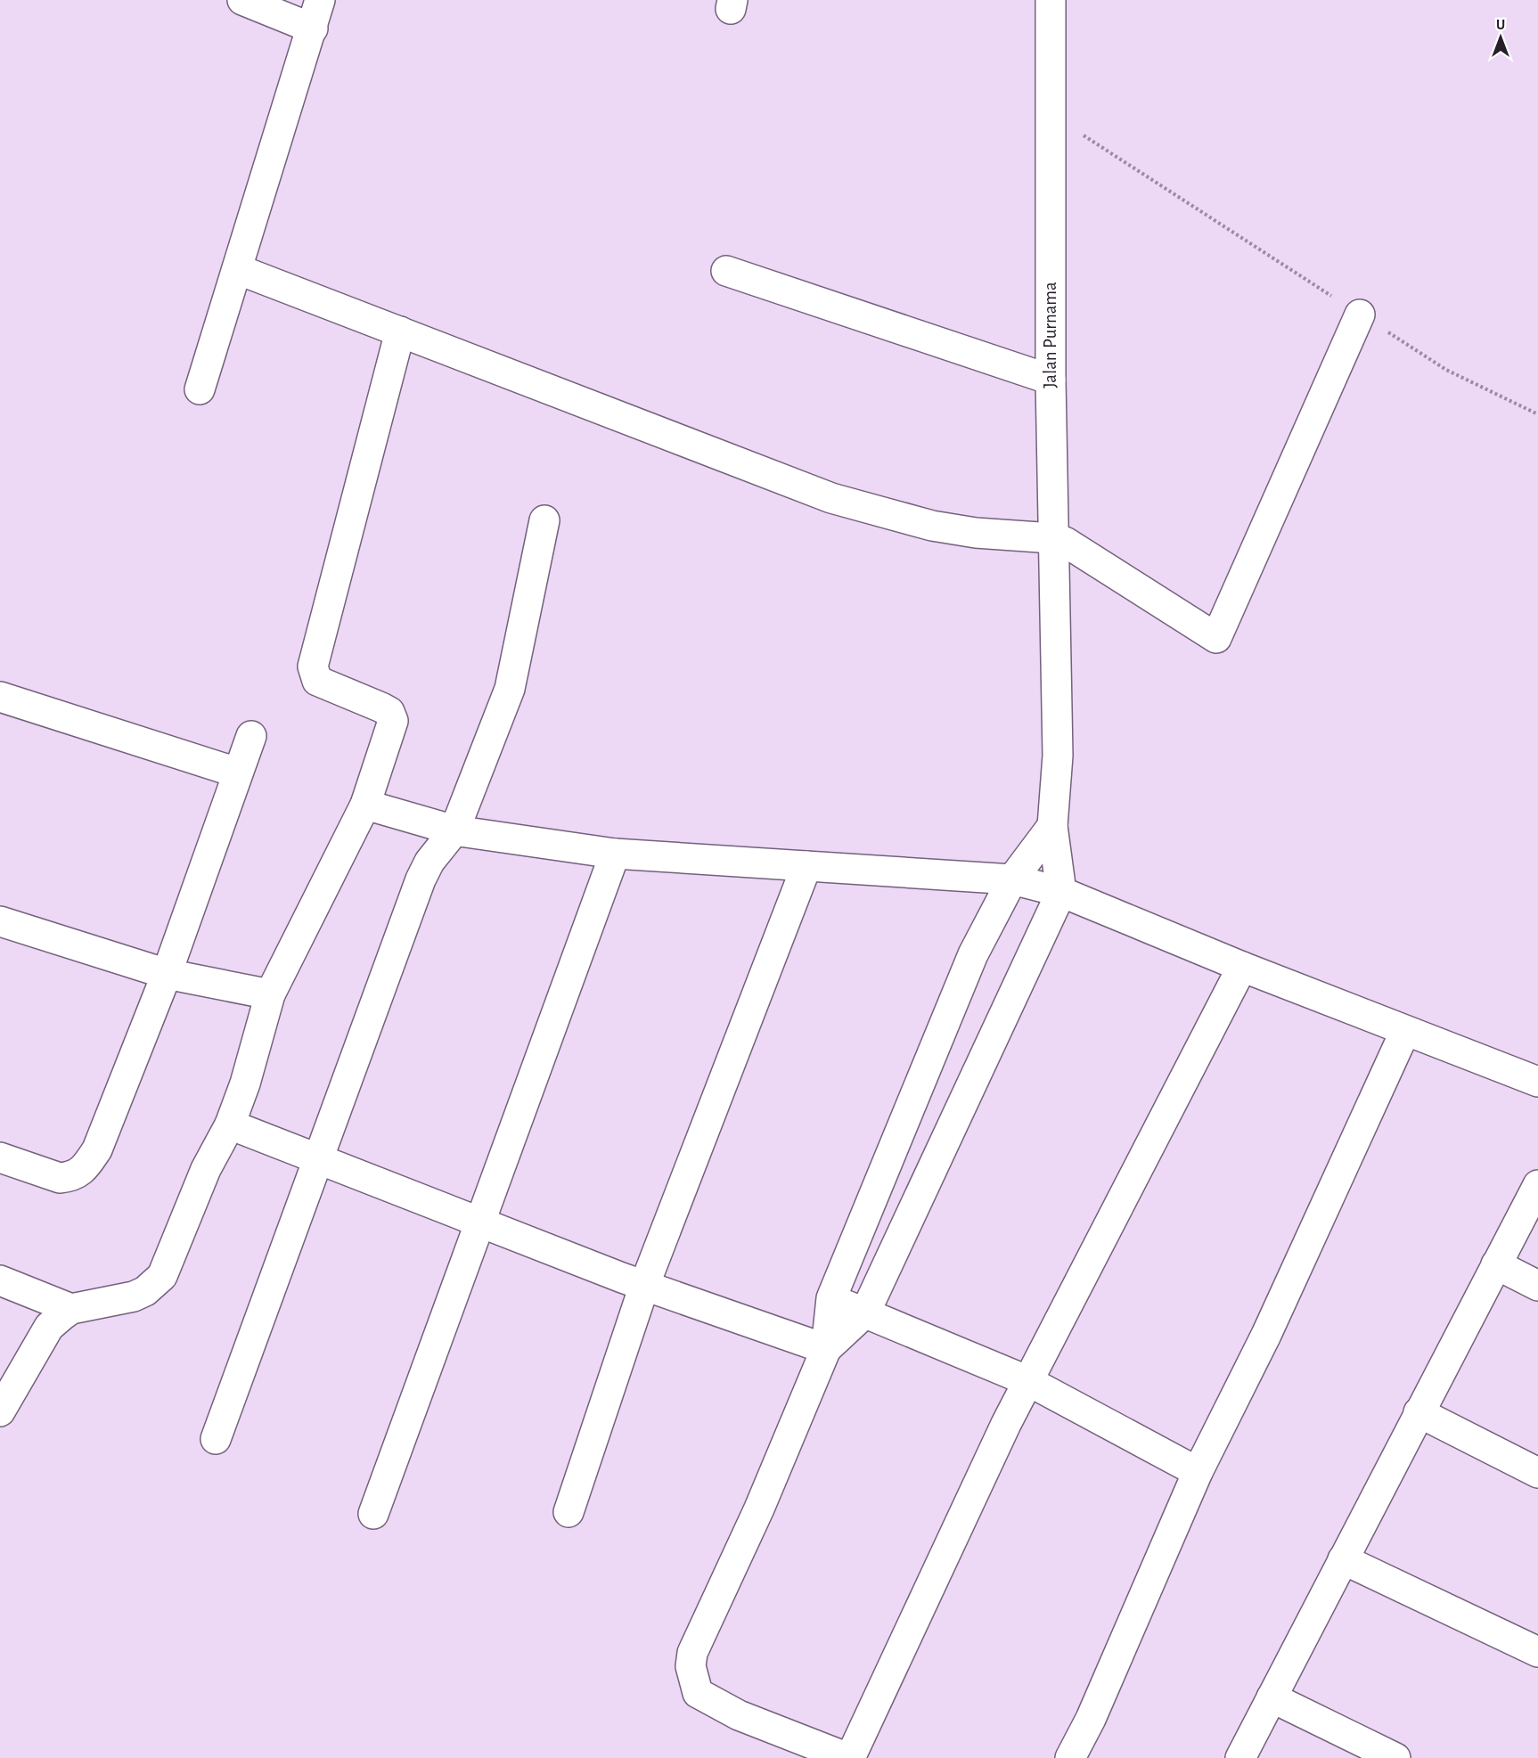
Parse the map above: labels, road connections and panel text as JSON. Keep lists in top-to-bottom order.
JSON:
{
  "streets": {
    "street": ["Jalan Purnama"]
  },
  "north": "top"
}
